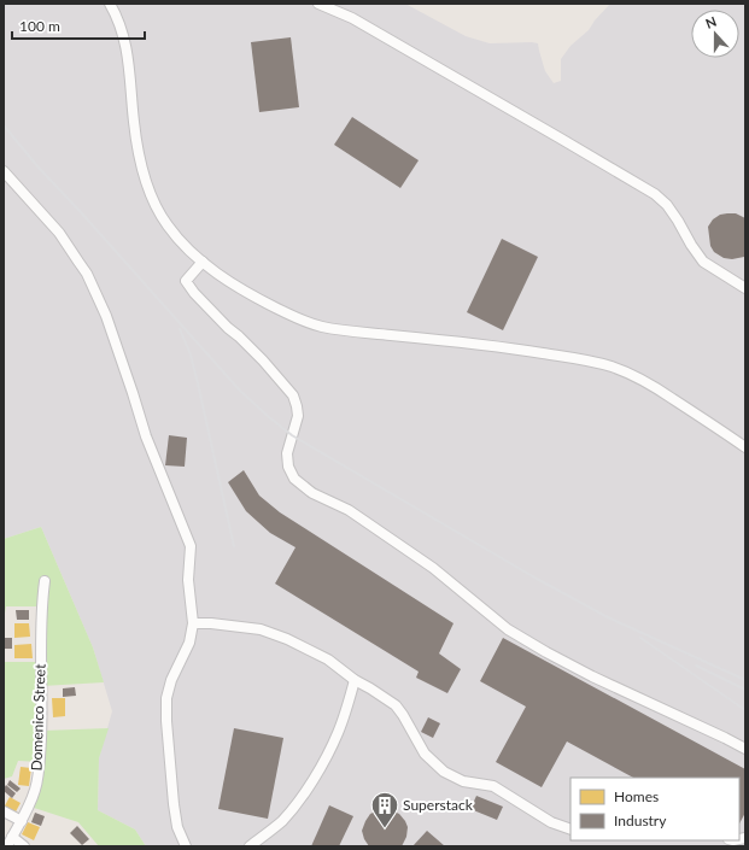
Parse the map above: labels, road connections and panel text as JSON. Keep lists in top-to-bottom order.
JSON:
{
  "streets": {
    "street": ["Domenico Street"]
  },
  "places": {
    "building": ["Superstack"]
  },
  "legend": ["Homes", "Industry"],
  "scale_bar": "100 m",
  "north": "top"
}
